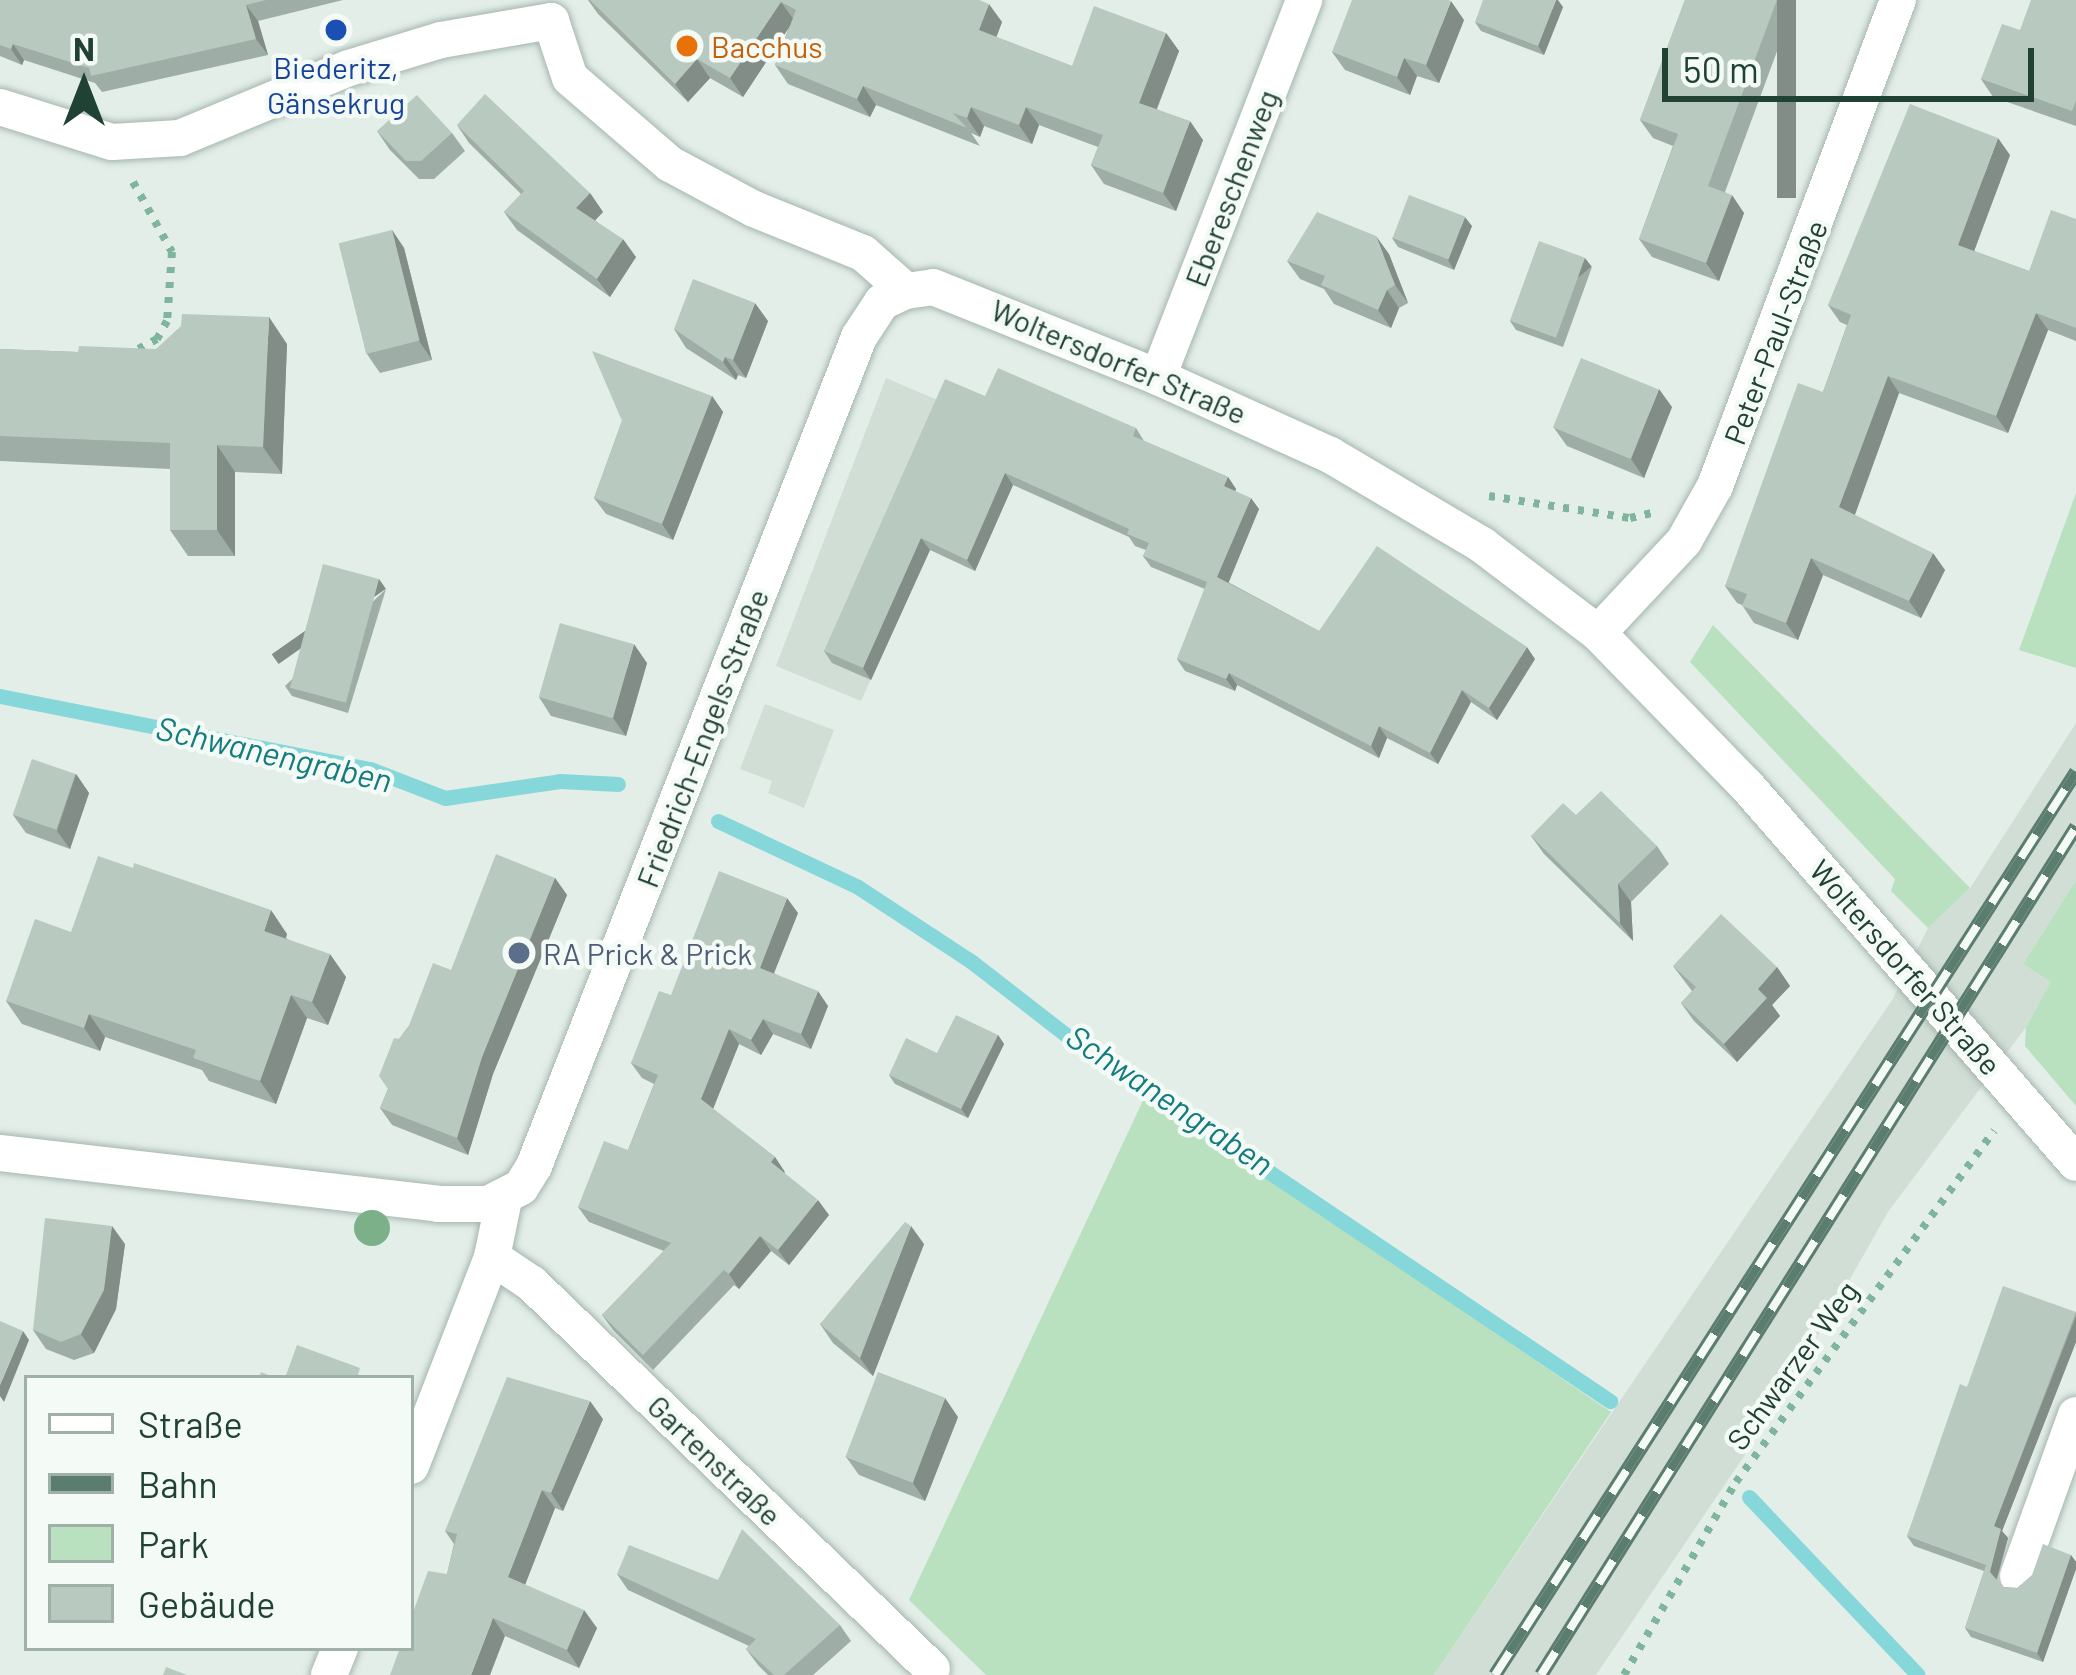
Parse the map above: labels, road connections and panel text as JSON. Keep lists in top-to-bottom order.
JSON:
{
  "streets": {
    "street": [
      "Ebereschenweg",
      "Peter-Paul-Straße",
      "Woltersdorfer Straße",
      "Friedrich-Engels-Straße",
      "Gartenstraße"
    ],
    "path": ["Schwarzer Weg"]
  },
  "crossings": [
    ["Ebereschenweg", "Woltersdorfer Straße"],
    ["Peter-Paul-Straße", "Woltersdorfer Straße"],
    ["Woltersdorfer Straße", "Friedrich-Engels-Straße"],
    ["Woltersdorfer Straße", "Schwarzer Weg"],
    ["Friedrich-Engels-Straße", "Gartenstraße"]
  ],
  "water": ["Schwanengraben"],
  "places": ["Biederitz, Gänsekrug", "Bacchus", "RA Prick & Prick"],
  "legend": [
    "Straße",
    "Bahn",
    "Park",
    "Gebäude"
  ],
  "scale_bar": "50 m",
  "north": "top"
}
